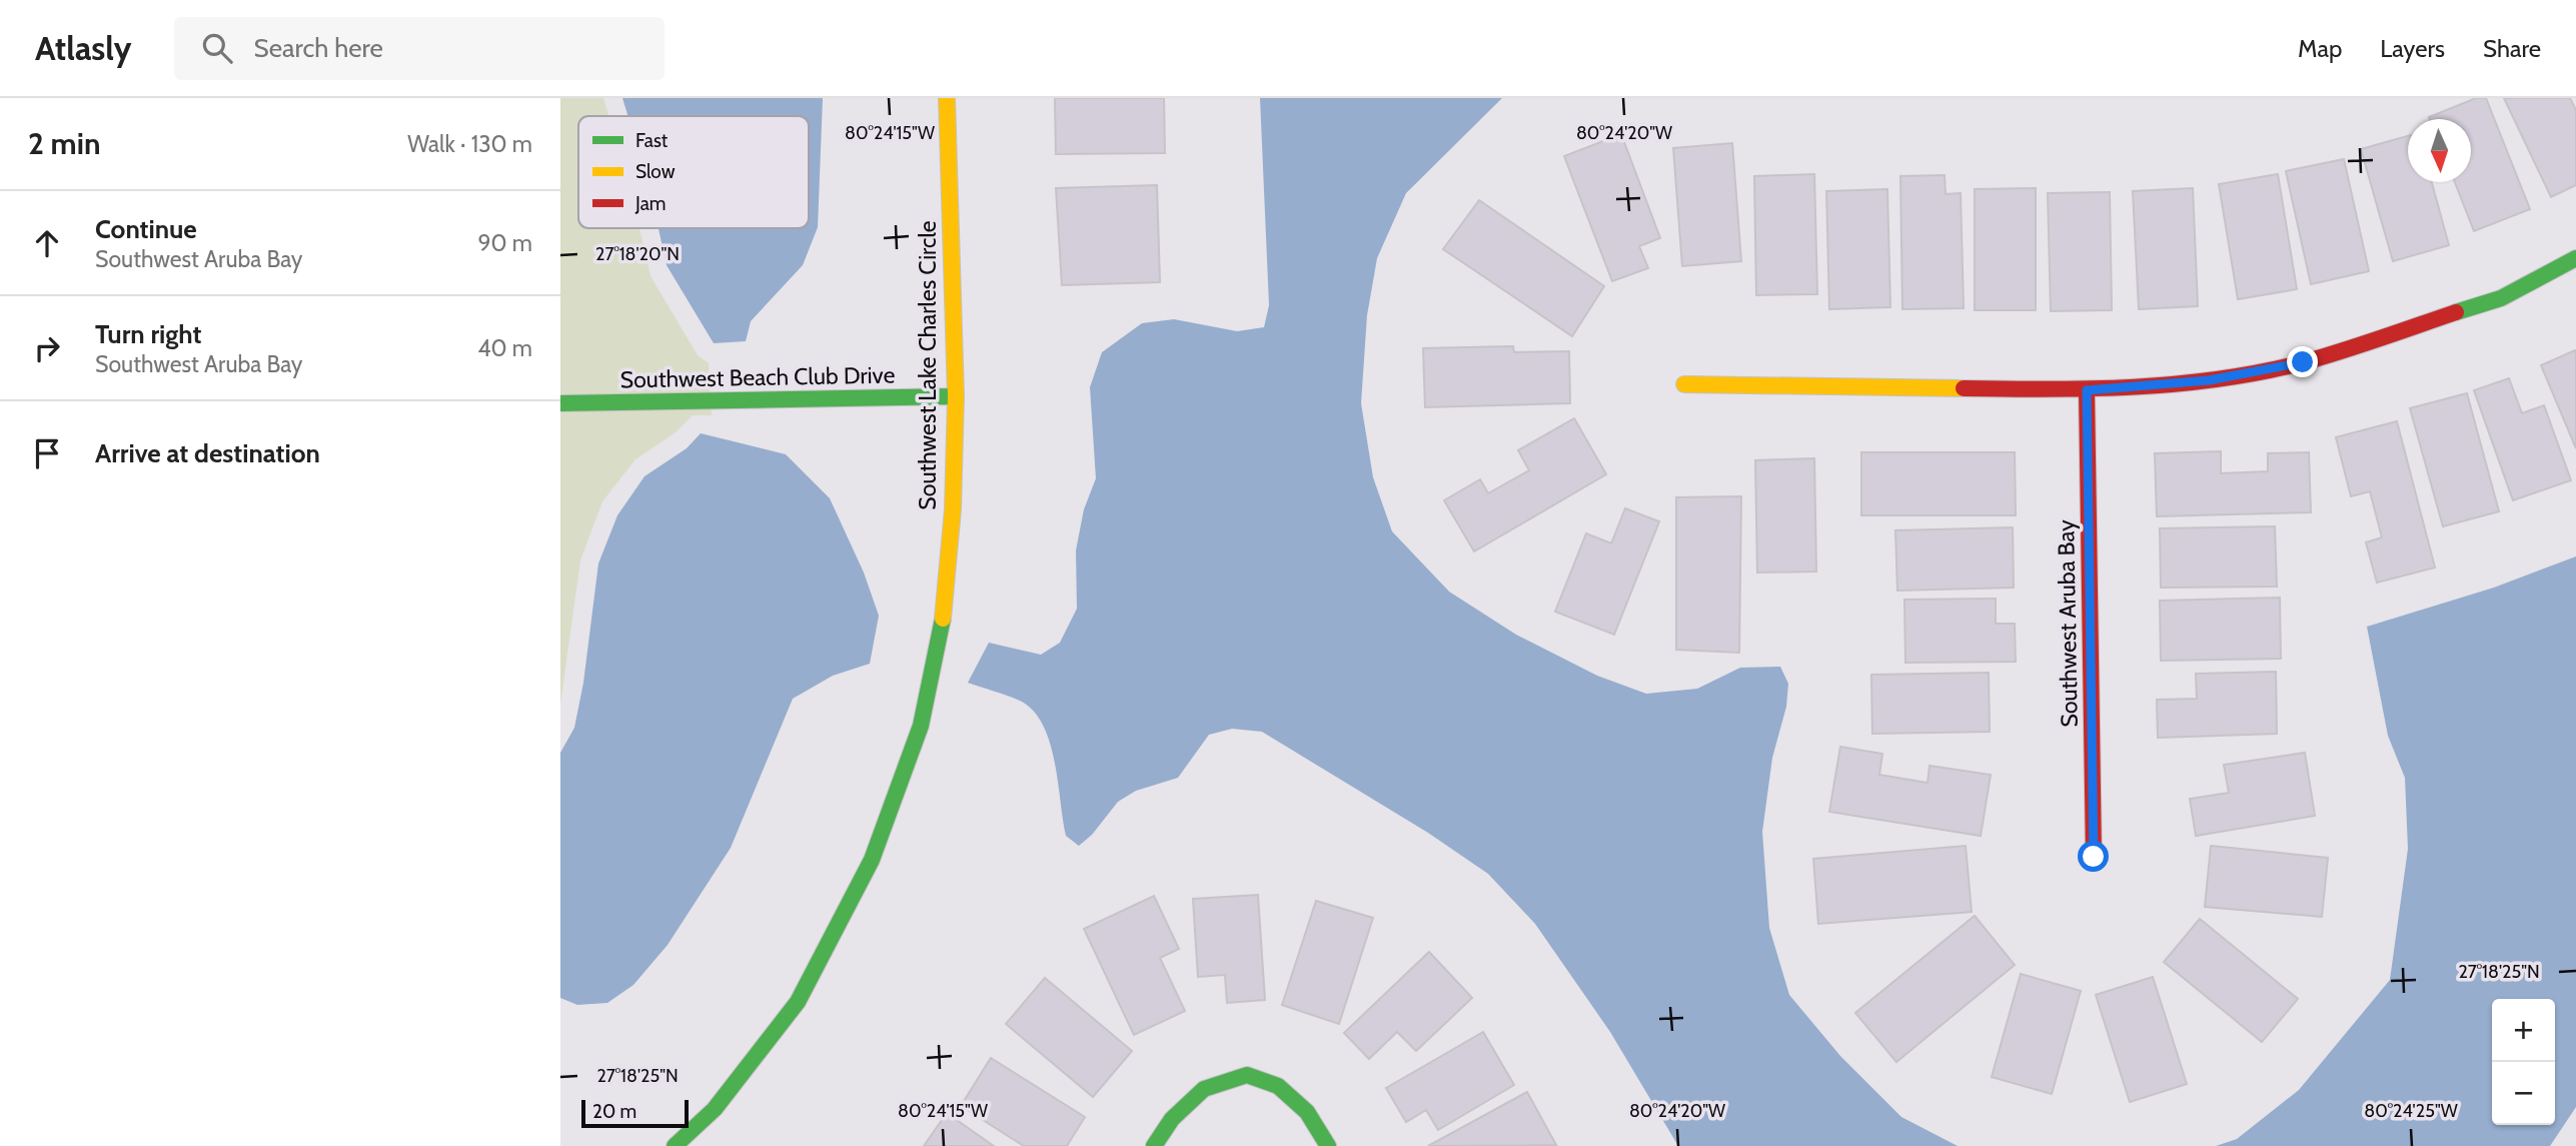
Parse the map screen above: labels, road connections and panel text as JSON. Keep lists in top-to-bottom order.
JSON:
{
  "streets": {
    "street": ["Southwest Lake Charles Circle", "Southwest Beach Club Drive", "Southwest Aruba Bay"]
  },
  "crossings": [
    ["Southwest Lake Charles Circle", "Southwest Beach Club Drive"]
  ],
  "legend": ["Fast", "Slow", "Jam"],
  "scale_bar": "20 m",
  "north": "bottom",
  "page": {
    "header": "Atlasly",
    "search": "Search here",
    "nav": ["Map", "Layers", "Share"],
    "heading": ["2 min", "Walk · 130 m"],
    "list": [
      ["Continue", "Southwest Aruba Bay", "90 m"],
      ["Turn right", "Southwest Aruba Bay", "40 m"],
      "Arrive at destination"
    ],
    "map_buttons": ["+", "−"],
    "scale": "20 m"
  },
  "coordinates": [
    "80°24'15\"W",
    "80°24'20\"W",
    "27°18'20\"N",
    "27°18'25\"N",
    "80°24'25\"W"
  ]
}
